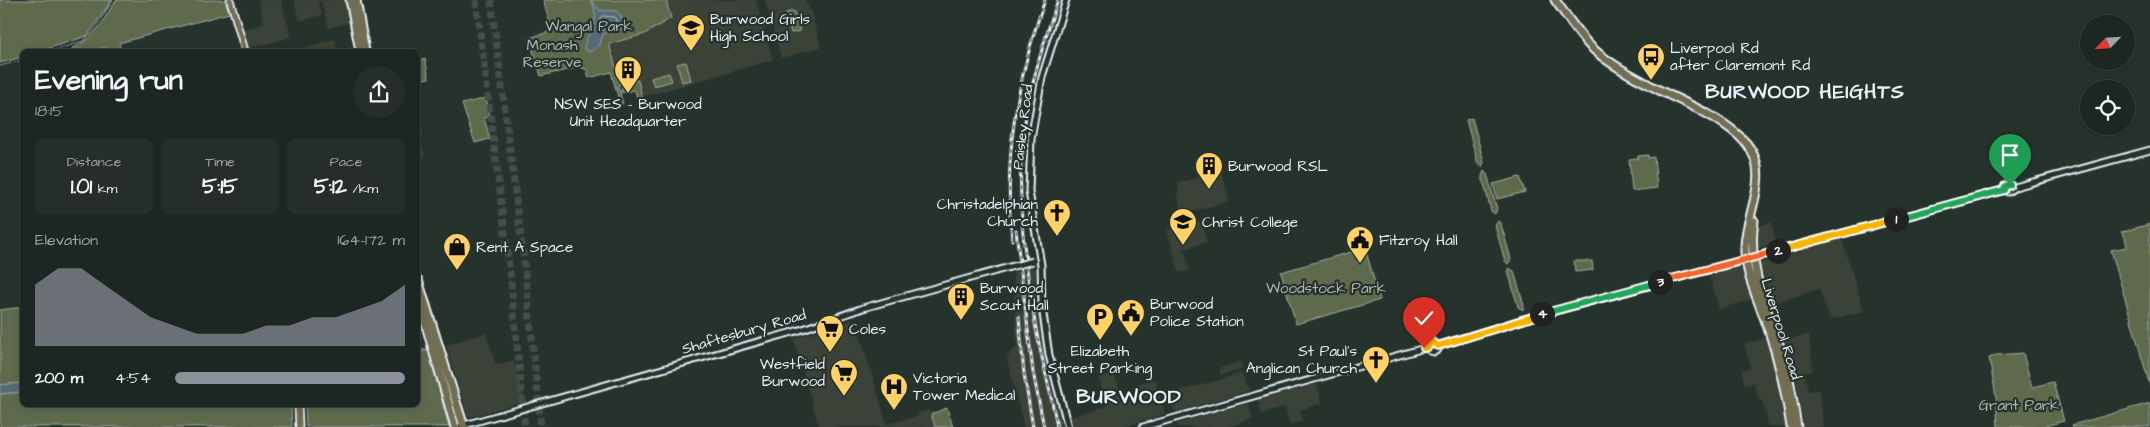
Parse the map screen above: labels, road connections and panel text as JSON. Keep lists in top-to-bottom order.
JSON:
{
  "streets": {
    "highway": ["Liverpool Road"],
    "main road": ["Paisley Road", "Shaftesbury Road"]
  },
  "crossings": [
    ["Paisley Road", "Shaftesbury Road"]
  ],
  "districts": ["BURWOOD HEIGHTS", "BURWOOD"],
  "parks": [
    "Wangal Park",
    "Monash Reserve",
    "Woodstock Park",
    "Grant Park"
  ],
  "places": {
    "school or university": ["Burwood Girls High School", "Christ College"],
    "bus stop": ["Liverpool Rd after Claremont Rd"],
    "building": ["NSW SES - Burwood Unit Headquarter", "Burwood RSL", "Burwood Scout Hall"],
    "church": ["Christadelphian Church", "St Paul's Anglican Church"],
    "public building": ["Fitzroy Hall", "Burwood Police Station"],
    "shop": ["Rent A Space"],
    "parking": ["Elizabeth Street Parking"],
    "supermarket": ["Coles", "Westfield Burwood"],
    "hospital": ["Victoria Tower Medical"]
  },
  "north": "bottom left",
  "page": {
    "heading": ["Evening run", "18:15"],
    "stats": [
      ["Distance", "1.01 km"],
      ["Time", "5:15"],
      ["Pace", "5:12 /km"]
    ],
    "pins": [
      "1",
      "2",
      "3",
      "4"
    ],
    "chart": ["Elevation", "164–172 m"],
    "list": [
      {
        "name": "200 m",
        "note": "4:54"
      }
    ]
  }
}
